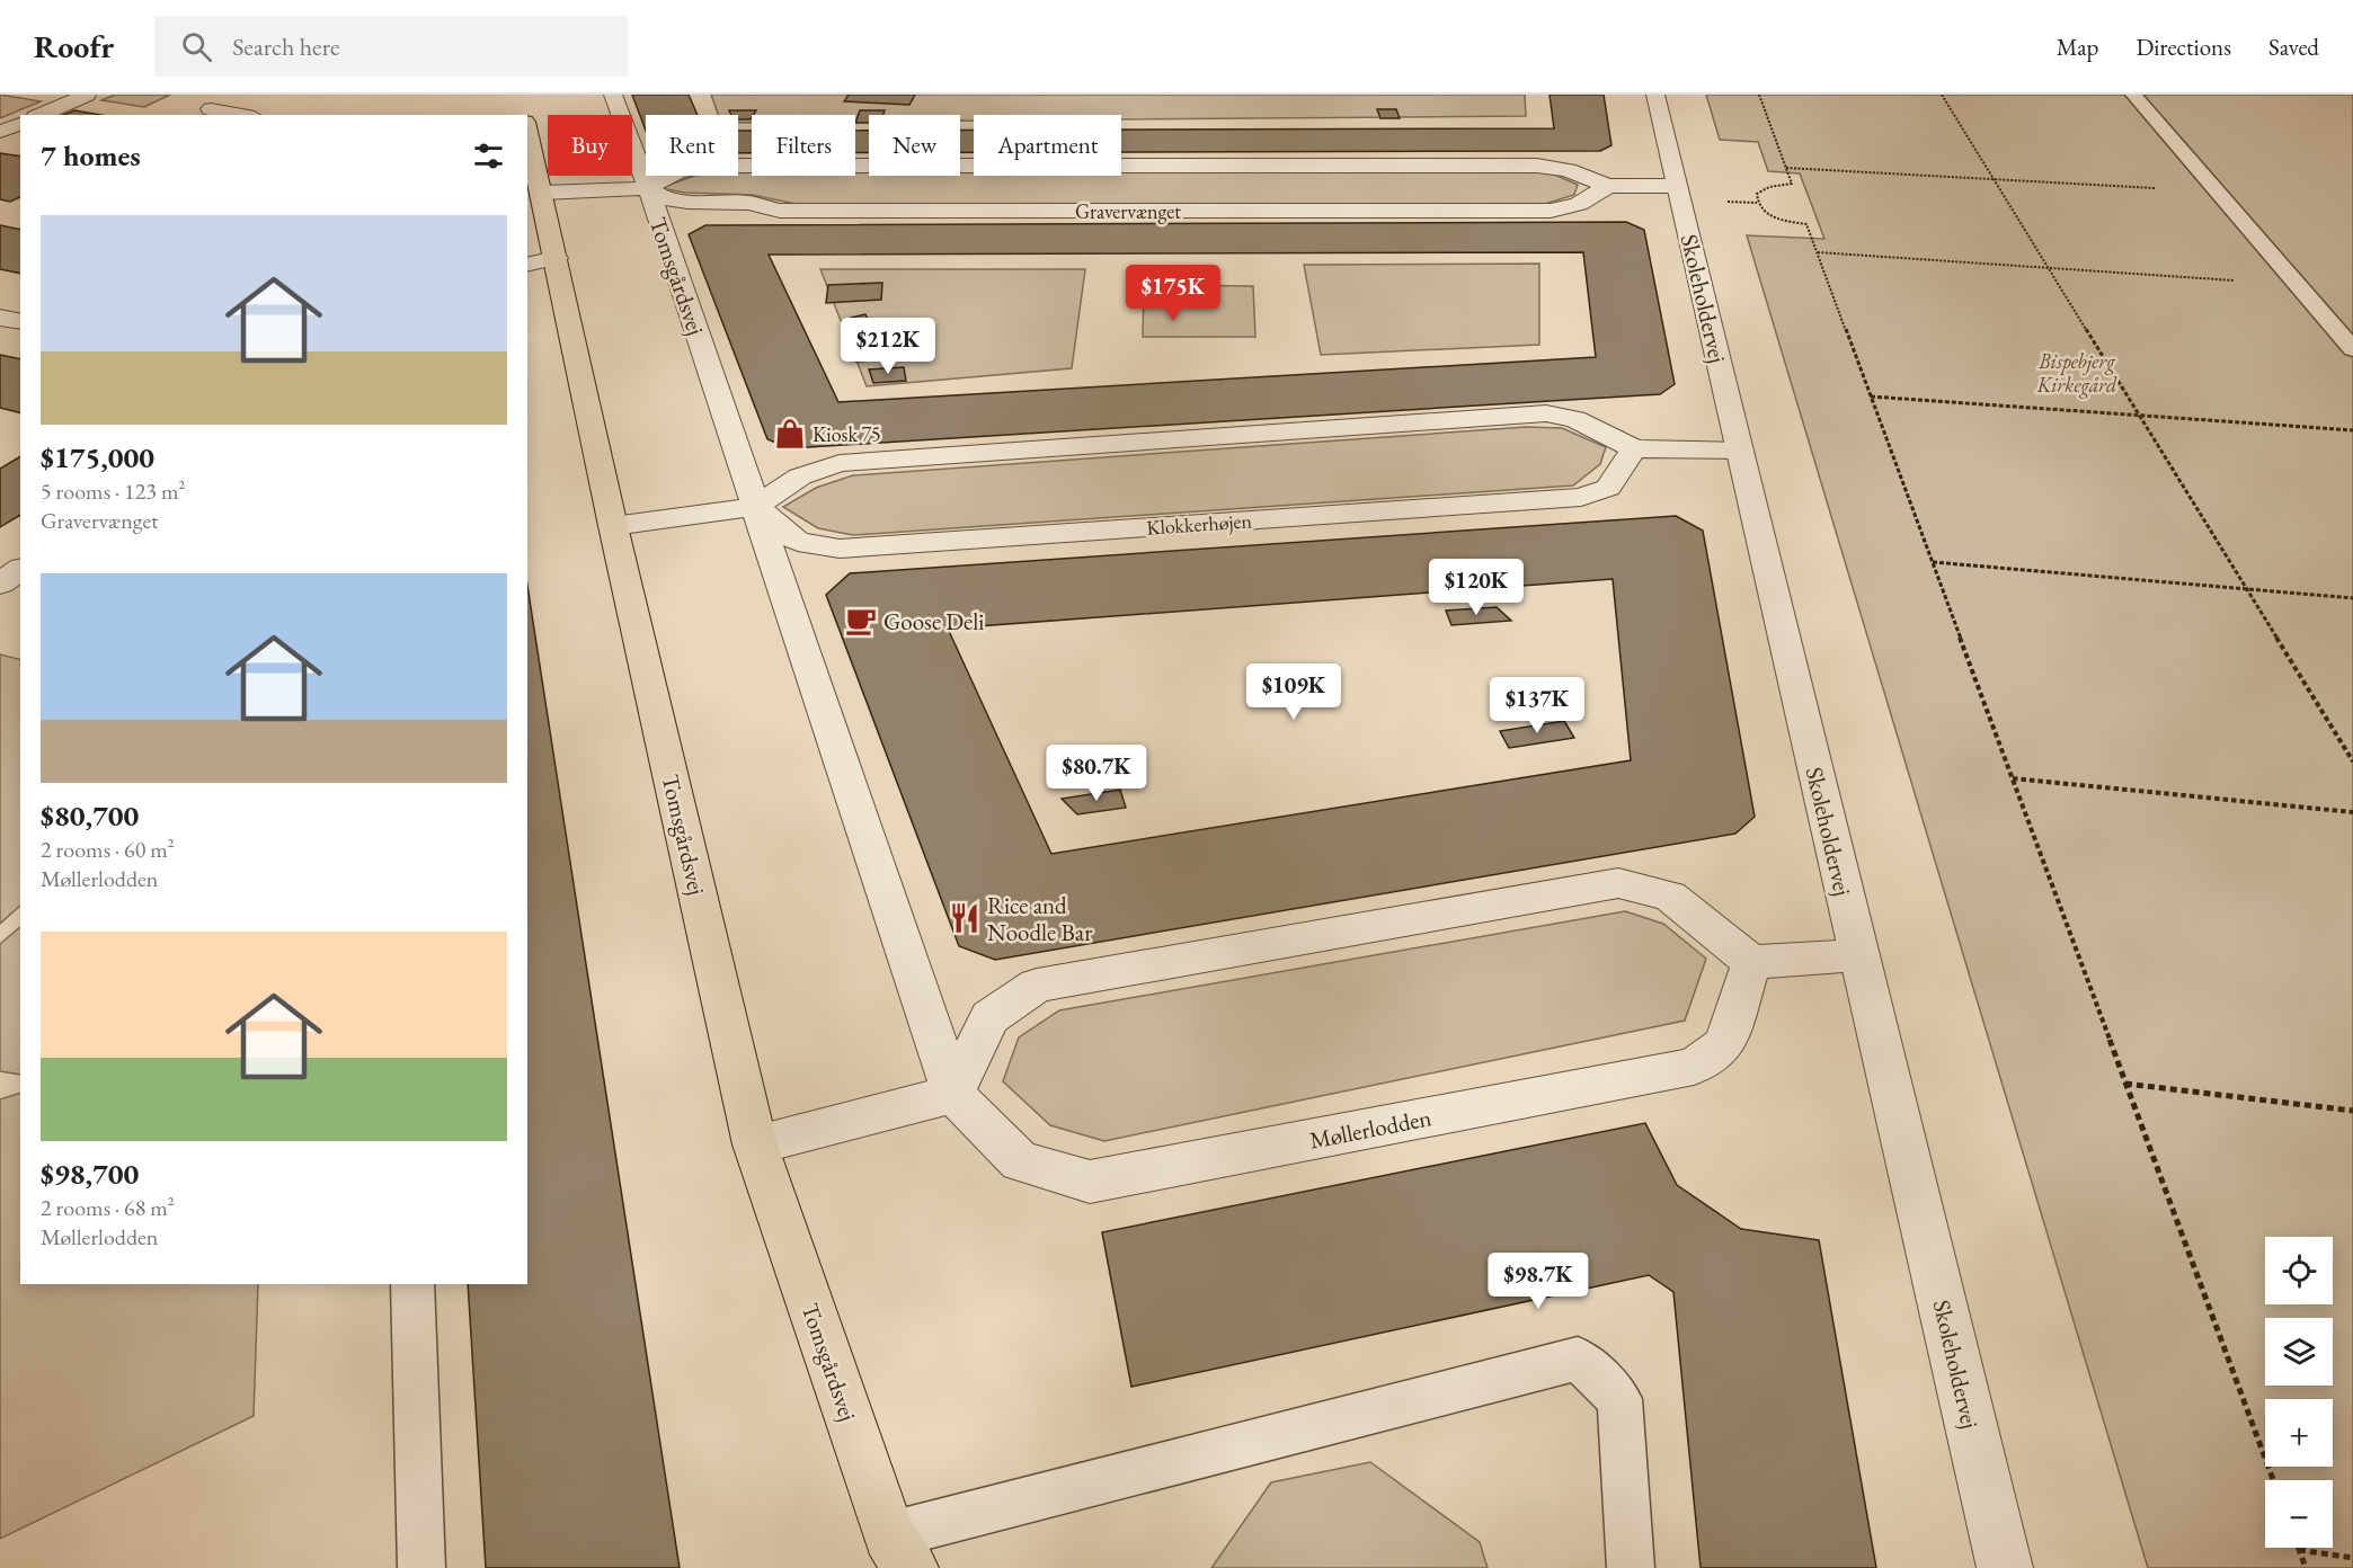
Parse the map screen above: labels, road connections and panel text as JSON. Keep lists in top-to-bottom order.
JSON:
{
  "streets": {
    "main road": ["Tomsgårdsvej"],
    "street": [
      "Gravervænget",
      "Skoleholdervej",
      "Klokkerhøjen",
      "Møllerlodden"
    ]
  },
  "crossings": [
    ["Gravervænget", "Tomsgårdsvej"],
    ["Gravervænget", "Skoleholdervej"],
    ["Tomsgårdsvej", "Klokkerhøjen"],
    ["Tomsgårdsvej", "Møllerlodden"]
  ],
  "parks": ["Bispebjerg Kirkegård"],
  "places": {
    "shop": ["Kiosk 75"],
    "cafe": ["Goose Deli"],
    "restaurant": ["Rice and Noodle Bar"]
  },
  "page": {
    "header": "Roofr",
    "search": "Search here",
    "nav": ["Map", "Directions", "Saved"],
    "chip": [
      "Buy",
      "Rent",
      "Filters",
      "New",
      "Apartment"
    ],
    "heading": "7 homes",
    "list": [
      {
        "name": "$175,000",
        "note": "5 rooms · 123 m² · Gravervænget"
      },
      {
        "name": "$80,700",
        "note": "2 rooms · 60 m² · Møllerlodden"
      },
      {
        "name": "$98,700",
        "note": "2 rooms · 68 m² · Møllerlodden"
      }
    ],
    "price": [
      "$175K",
      "$212K",
      "$120K",
      "$109K",
      "$137K",
      "$80.7K",
      "$98.7K"
    ],
    "map_buttons": ["+", "−"]
  }
}
